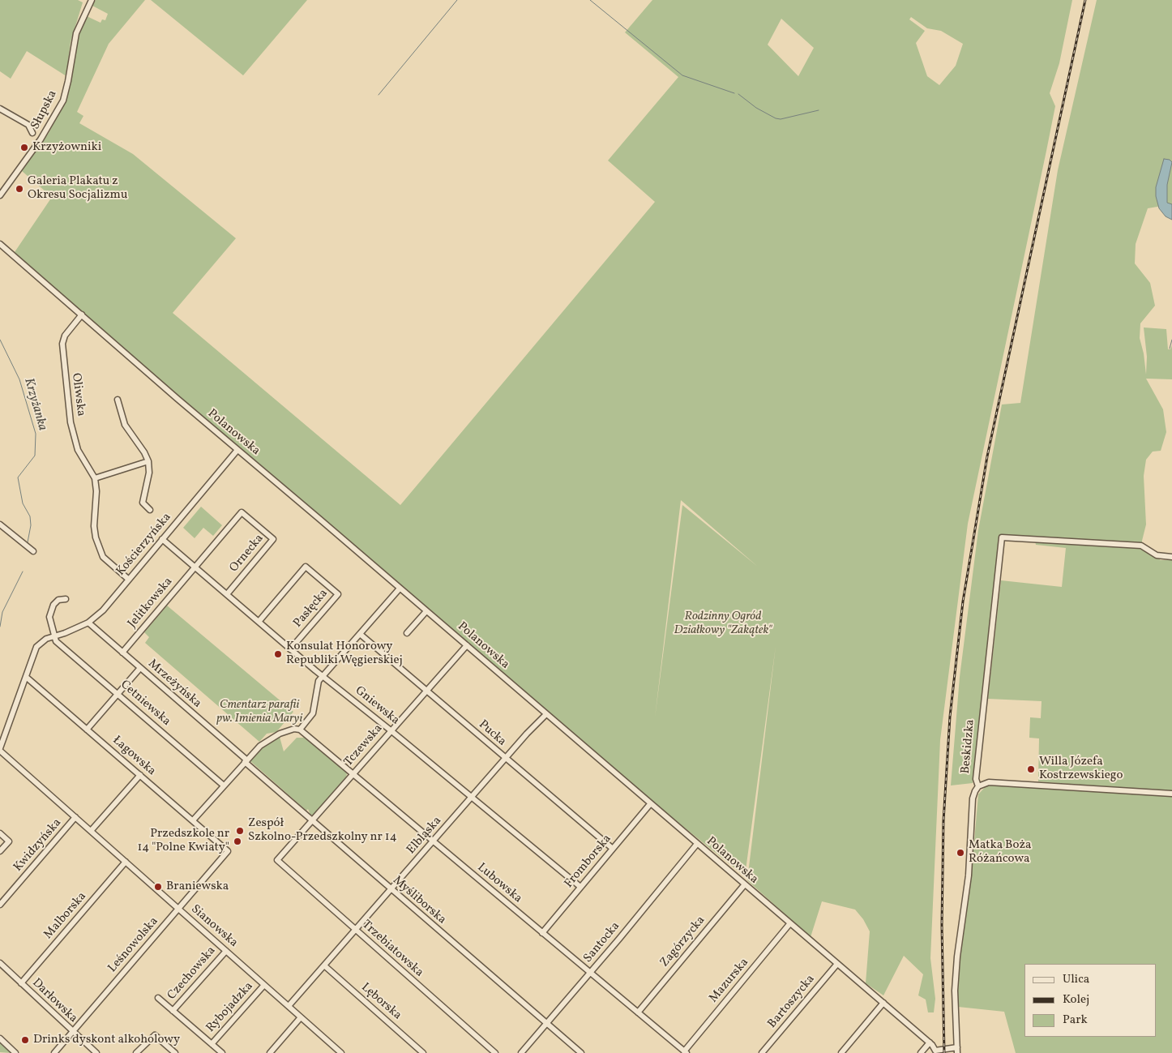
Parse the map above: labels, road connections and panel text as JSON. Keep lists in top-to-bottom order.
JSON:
{
  "streets": {
    "street": [
      "Słupska",
      "Oliwska",
      "Polanowska",
      "Kościerzyńska",
      "Ornecka",
      "Jelitkowska",
      "Pasłęcka",
      "Mrzeżyńska",
      "Cetniewska",
      "Gniewska",
      "Pucka",
      "Tczewska",
      "Beskidzka",
      "Łagowska",
      "Elbląska",
      "Kwidzyńska",
      "Fromborska",
      "Lubowska",
      "Myśliborska",
      "Malborska",
      "Sianowska",
      "Zagórzycka",
      "Santocka",
      "Leśnowolska",
      "Trzebiatowska",
      "Czechowska",
      "Mazurska",
      "Darłowska",
      "Lęborska",
      "Bartoszycka",
      "Rybojadzka"
    ]
  },
  "crossings": [
    ["Oliwska", "Polanowska"],
    ["Oliwska", "Kościerzyńska"],
    ["Polanowska", "Kościerzyńska"],
    ["Polanowska", "Tczewska"],
    ["Polanowska", "Beskidzka"],
    ["Polanowska", "Elbląska"],
    ["Polanowska", "Fromborska"],
    ["Polanowska", "Zagórzycka"],
    ["Polanowska", "Santocka"],
    ["Polanowska", "Mazurska"],
    ["Polanowska", "Bartoszycka"],
    ["Kościerzyńska", "Mrzeżyńska"],
    ["Kościerzyńska", "Cetniewska"],
    ["Kościerzyńska", "Gniewska"],
    ["Kościerzyńska", "Łagowska"],
    ["Kościerzyńska", "Sianowska"],
    ["Ornecka", "Jelitkowska"],
    ["Ornecka", "Gniewska"],
    ["Jelitkowska", "Mrzeżyńska"],
    ["Jelitkowska", "Gniewska"],
    ["Pasłęcka", "Gniewska"],
    ["Mrzeżyńska", "Myśliborska"],
    ["Gniewska", "Tczewska"],
    ["Gniewska", "Elbląska"],
    ["Gniewska", "Fromborska"],
    ["Pucka", "Tczewska"],
    ["Pucka", "Elbląska"],
    ["Pucka", "Fromborska"],
    ["Tczewska", "Lubowska"],
    ["Tczewska", "Myśliborska"],
    ["Tczewska", "Trzebiatowska"],
    ["Łagowska", "Leśnowolska"],
    ["Elbląska", "Lubowska"],
    ["Elbląska", "Myśliborska"],
    ["Elbląska", "Sianowska"],
    ["Elbląska", "Trzebiatowska"],
    ["Elbląska", "Lęborska"],
    ["Kwidzyńska", "Sianowska"],
    ["Fromborska", "Lubowska"],
    ["Lubowska", "Zagórzycka"],
    ["Lubowska", "Santocka"],
    ["Lubowska", "Mazurska"],
    ["Myśliborska", "Santocka"],
    ["Malborska", "Sianowska"],
    ["Malborska", "Darłowska"],
    ["Sianowska", "Leśnowolska"],
    ["Sianowska", "Czechowska"],
    ["Sianowska", "Rybojadzka"],
    ["Leśnowolska", "Darłowska"]
  ],
  "water": ["Krzyżanka"],
  "parks": ["Rodzinny Ogród Działkowy \"Zakątek\"", "Cmentarz parafii pw. Imienia Maryi"],
  "places": [
    "Krzyżowniki",
    "Galeria Plakatu z Okresu Socjalizmu",
    "Konsulat Honorowy Republiki Węgierskiej",
    "Willa Józefa Kostrzewskiego",
    "Zespół Szkolno-Przedszkolny nr 14",
    "Przedszkole nr 14 \"Polne Kwiaty\"",
    "Matka Boża Różańcowa",
    "Braniewska",
    "Drinks dyskont alkoholowy"
  ],
  "legend": ["Ulica", "Kolej", "Park"]
}
